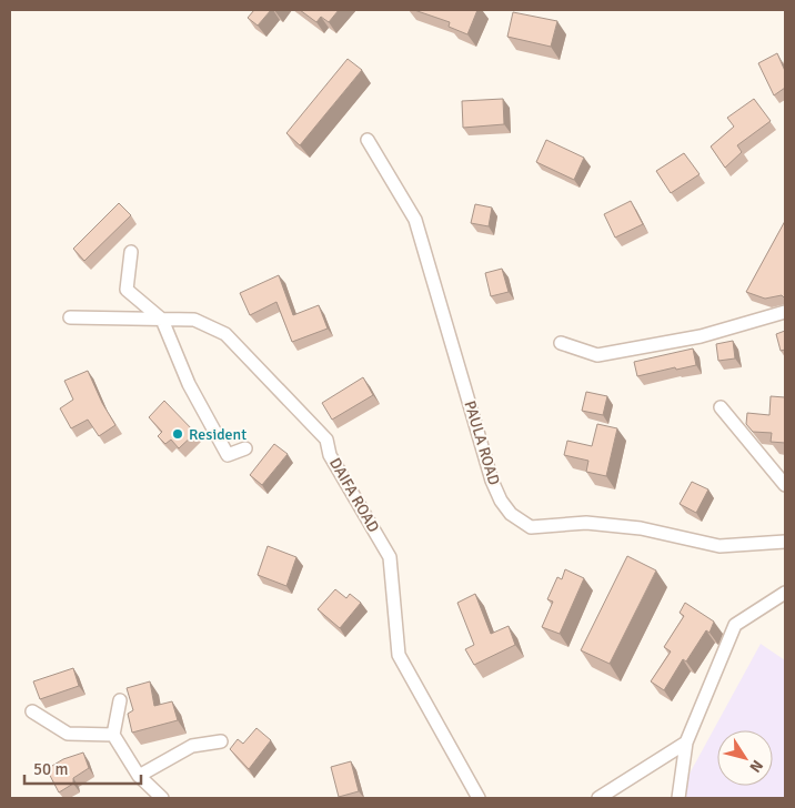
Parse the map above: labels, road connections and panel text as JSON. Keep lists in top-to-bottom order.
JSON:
{
  "streets": {
    "street": ["PAULA ROAD", "DAIFA ROAD"]
  },
  "places": ["Resident"],
  "scale_bar": "50 m",
  "north": "bottom right"
}
